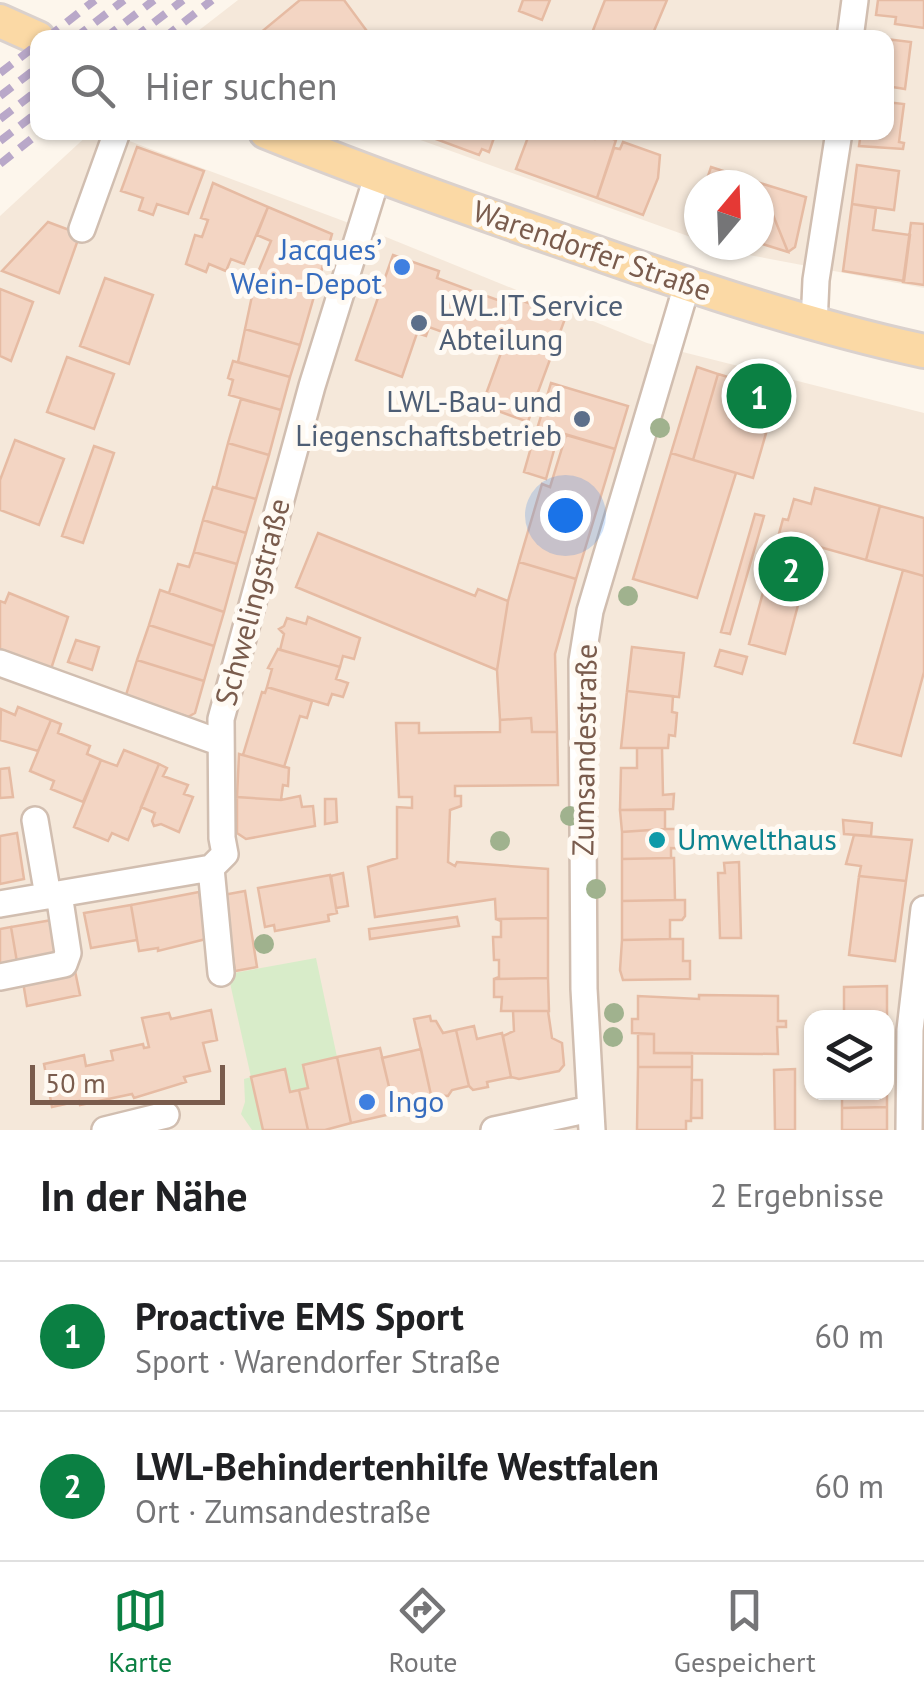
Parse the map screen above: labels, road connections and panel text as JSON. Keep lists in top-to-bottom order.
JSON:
{
  "streets": {
    "main road": ["Warendorfer Straße"],
    "street": ["Schwelingstraße", "Zumsandestraße"]
  },
  "crossings": [
    ["Warendorfer Straße", "Schwelingstraße"],
    ["Warendorfer Straße", "Zumsandestraße"]
  ],
  "places": [
    "Jacques’ Wein-Depot",
    "LWL.IT Service Abteilung",
    "LWL-Bau- und Liegenschaftsbetrieb",
    "Umwelthaus",
    "Ingo"
  ],
  "scale_bar": "50 m",
  "north": "top",
  "page": {
    "search": "Hier suchen",
    "pins": ["1", "2"],
    "scale": "50 m",
    "heading": ["In der Nähe", "2 Ergebnisse"],
    "list": [
      {
        "mark": "1",
        "name": "Proactive EMS Sport",
        "note": "Sport · Warendorfer Straße",
        "value": "60 m"
      },
      {
        "mark": "2",
        "name": "LWL-Behindertenhilfe Westfalen",
        "note": "Ort · Zumsandestraße",
        "value": "60 m"
      }
    ],
    "nav": ["Karte", "Route", "Gespeichert"]
  }
}
